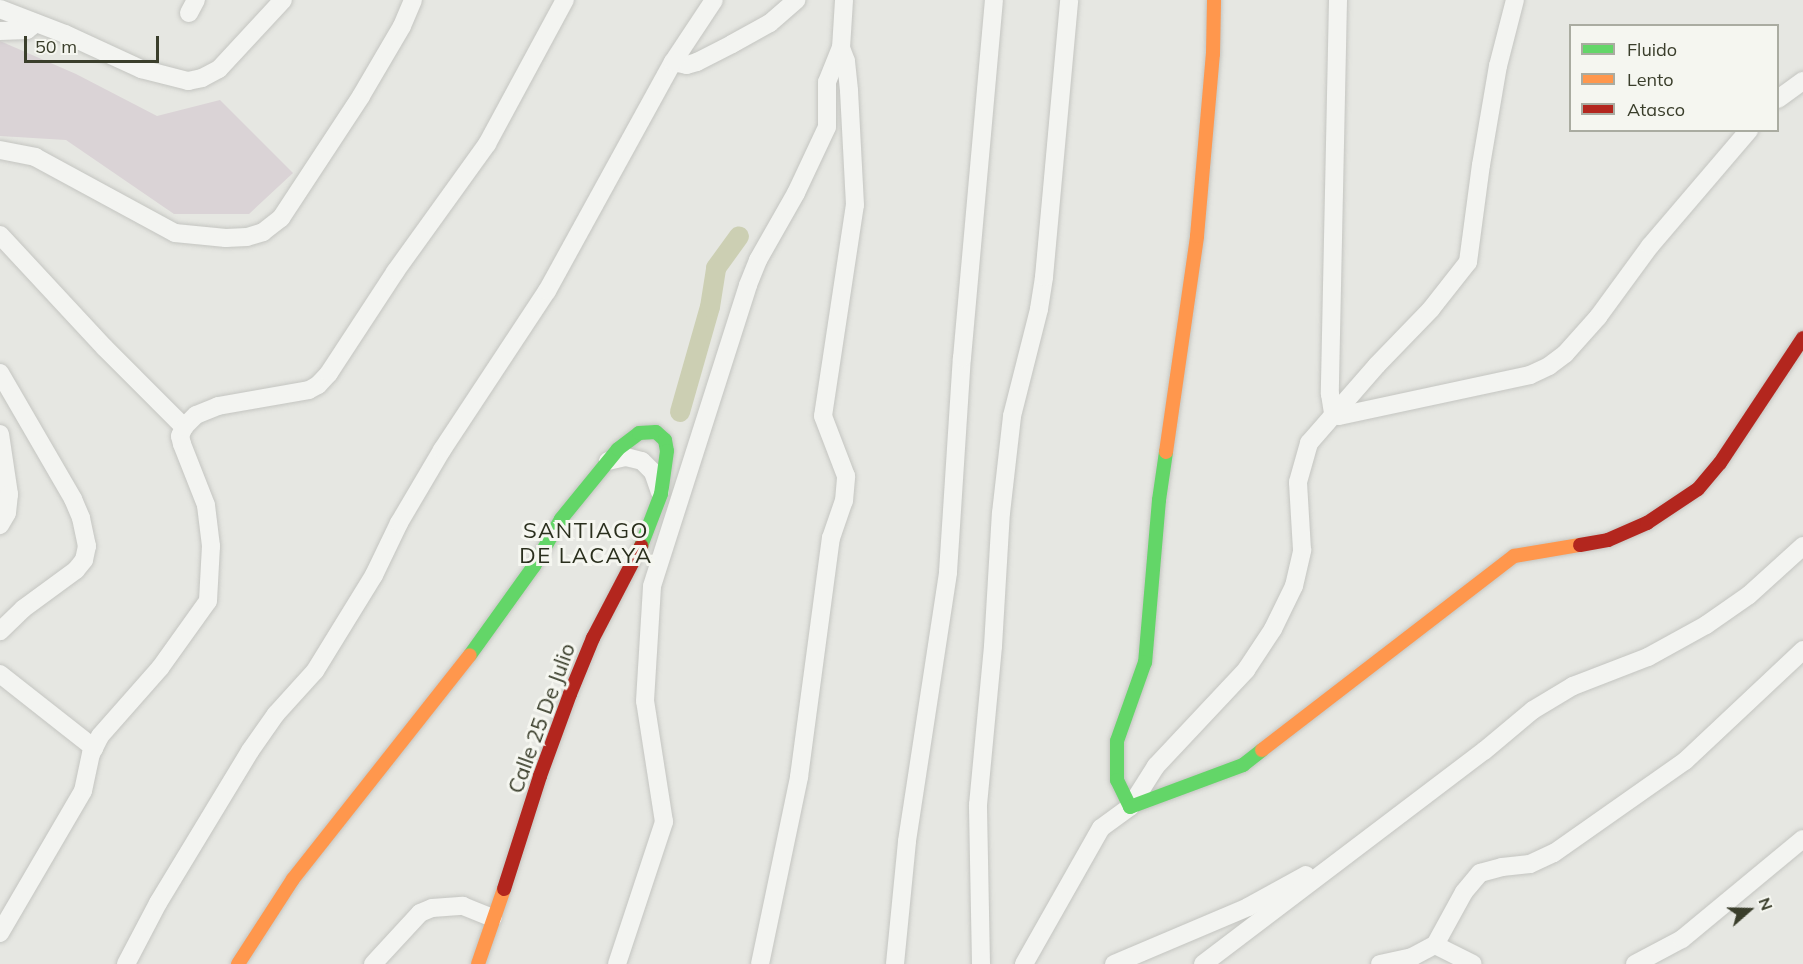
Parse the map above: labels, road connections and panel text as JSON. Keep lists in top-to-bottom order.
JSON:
{
  "streets": {
    "street": ["Calle 25 De Julio"]
  },
  "districts": ["SANTIAGO DE LACAYA"],
  "legend": ["Fluido", "Lento", "Atasco"],
  "scale_bar": "50 m",
  "north": "right"
}
